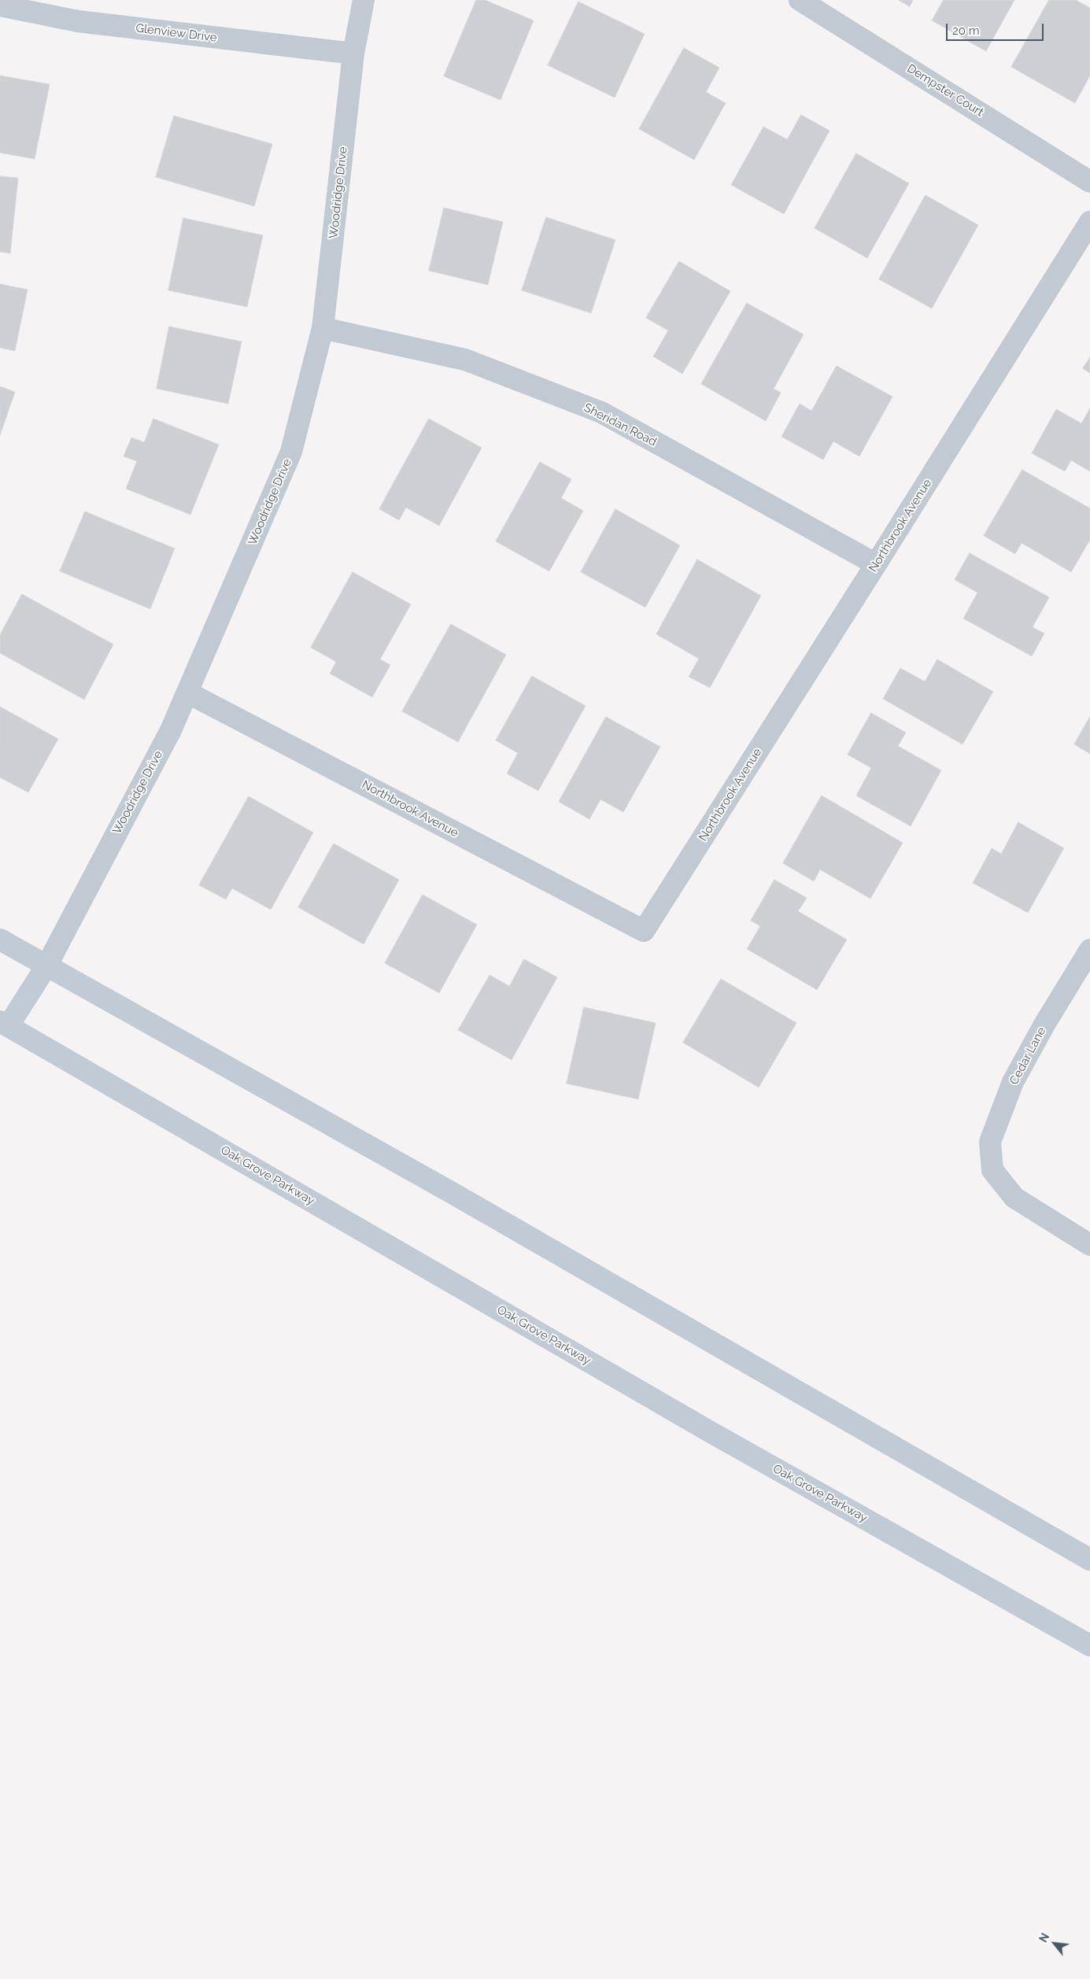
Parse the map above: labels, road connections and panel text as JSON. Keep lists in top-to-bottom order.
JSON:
{
  "streets": {
    "main road": ["Oak Grove Parkway"],
    "street": [
      "Glenview Drive",
      "Dempster Court",
      "Woodridge Drive",
      "Sheridan Road",
      "Northbrook Avenue",
      "Cedar Lane"
    ]
  },
  "crossings": [
    ["Glenview Drive", "Woodridge Drive"],
    ["Woodridge Drive", "Sheridan Road"],
    ["Woodridge Drive", "Northbrook Avenue"],
    ["Sheridan Road", "Northbrook Avenue"]
  ],
  "scale_bar": "20 m",
  "north": "top left"
}
